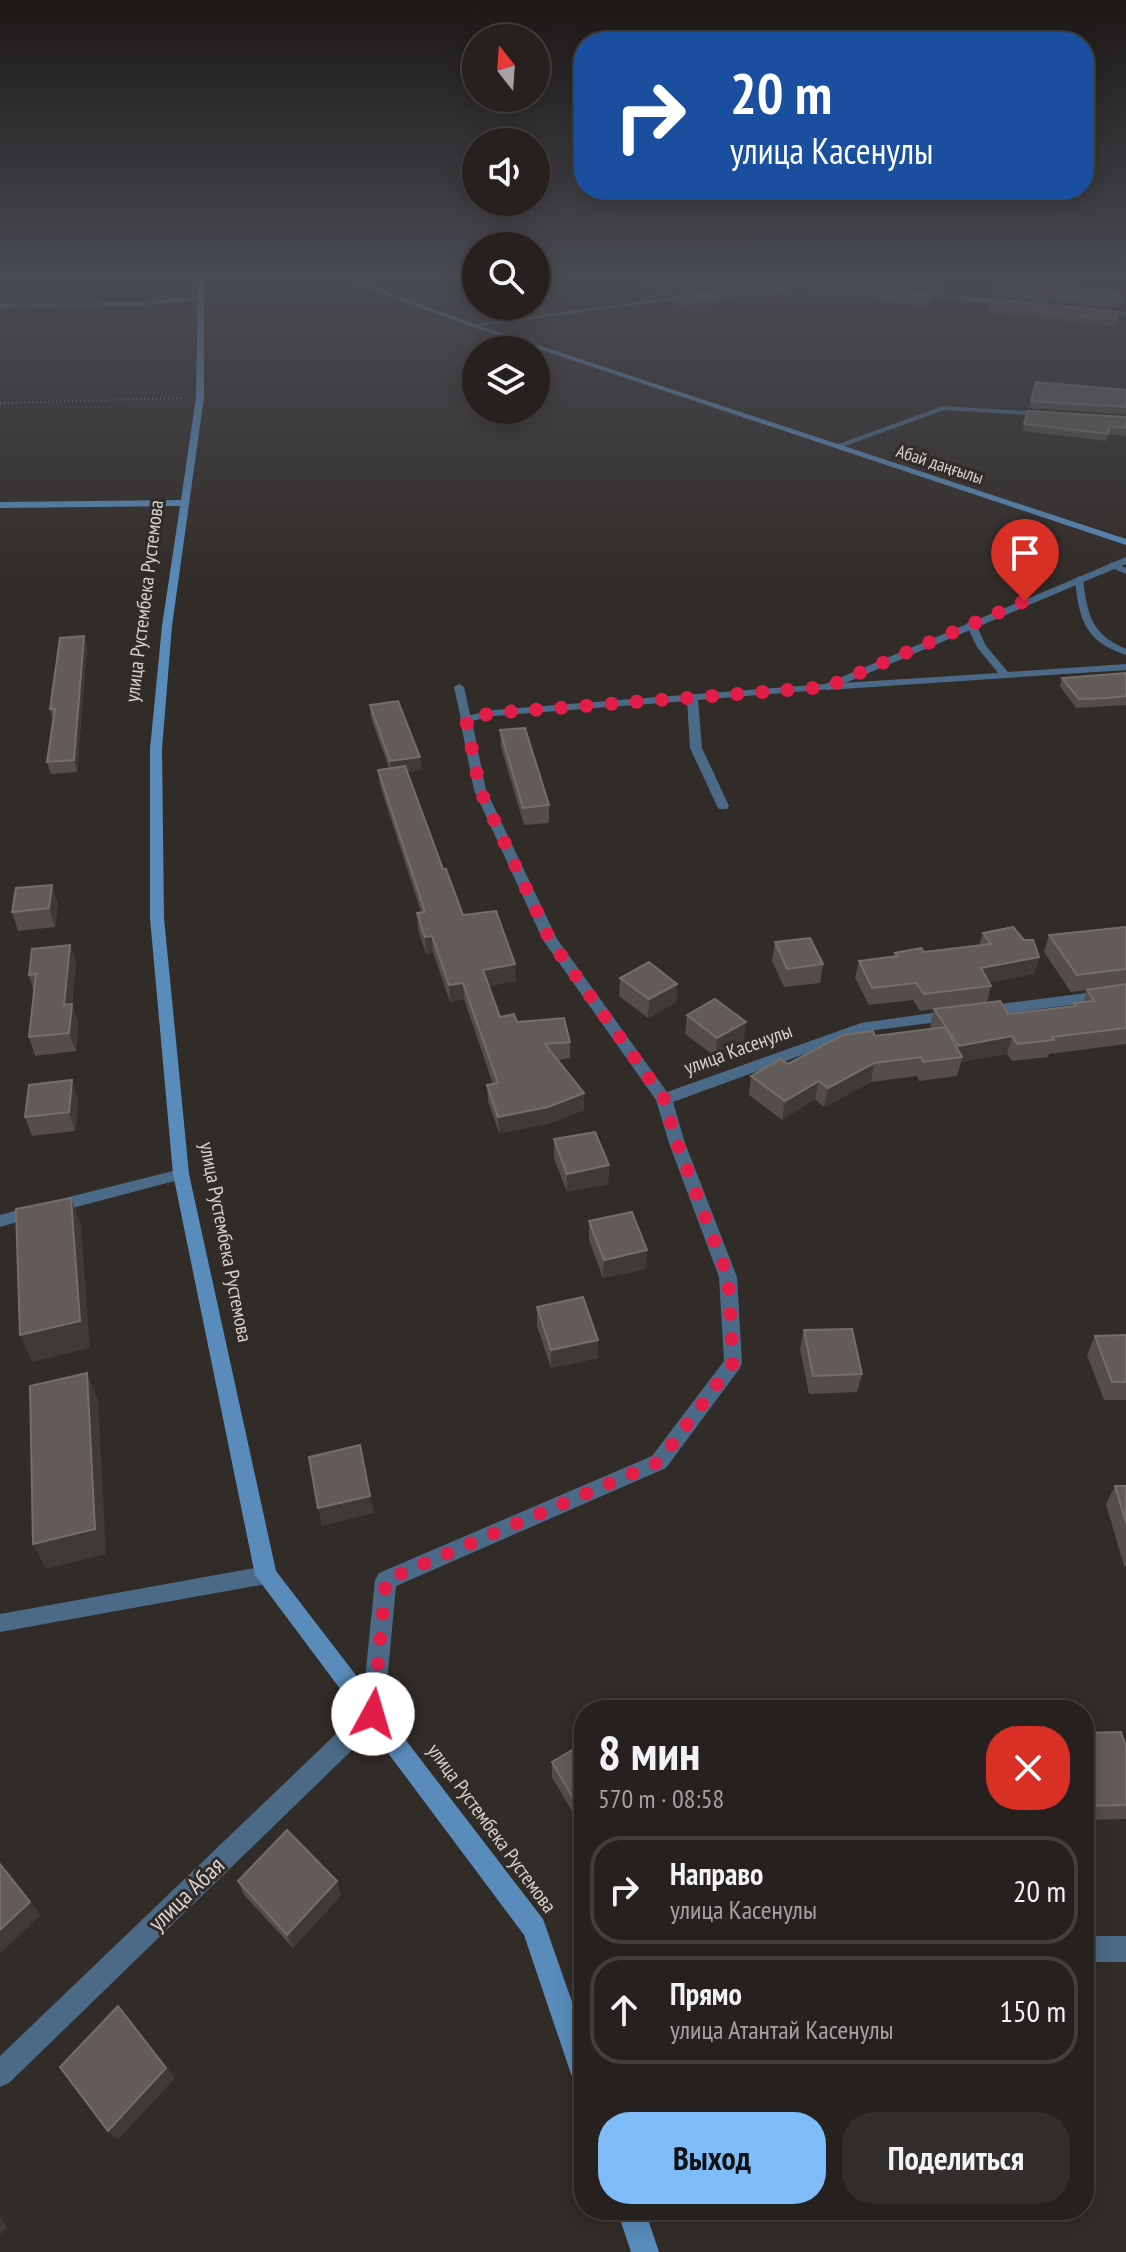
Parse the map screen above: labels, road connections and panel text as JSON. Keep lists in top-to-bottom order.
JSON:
{
  "streets": {
    "street": [
      "Абай даңғылы",
      "улица Рустембека Рустемова",
      "улица Касенулы",
      "улица Абая"
    ]
  },
  "crossings": [
    ["улица Рустембека Рустемова", "улица Абая"]
  ],
  "north": "top",
  "page": {
    "turn": ["20 m", "улица Касенулы"],
    "heading": ["8 мин", "570 m · 08:58"],
    "list": [
      {
        "name": "Направо",
        "note": "улица Касенулы",
        "value": "20 m"
      },
      {
        "name": "Прямо",
        "note": "улица Атантай Касенулы",
        "value": "150 m"
      }
    ],
    "buttons": ["Выход", "Поделиться"]
  }
}
